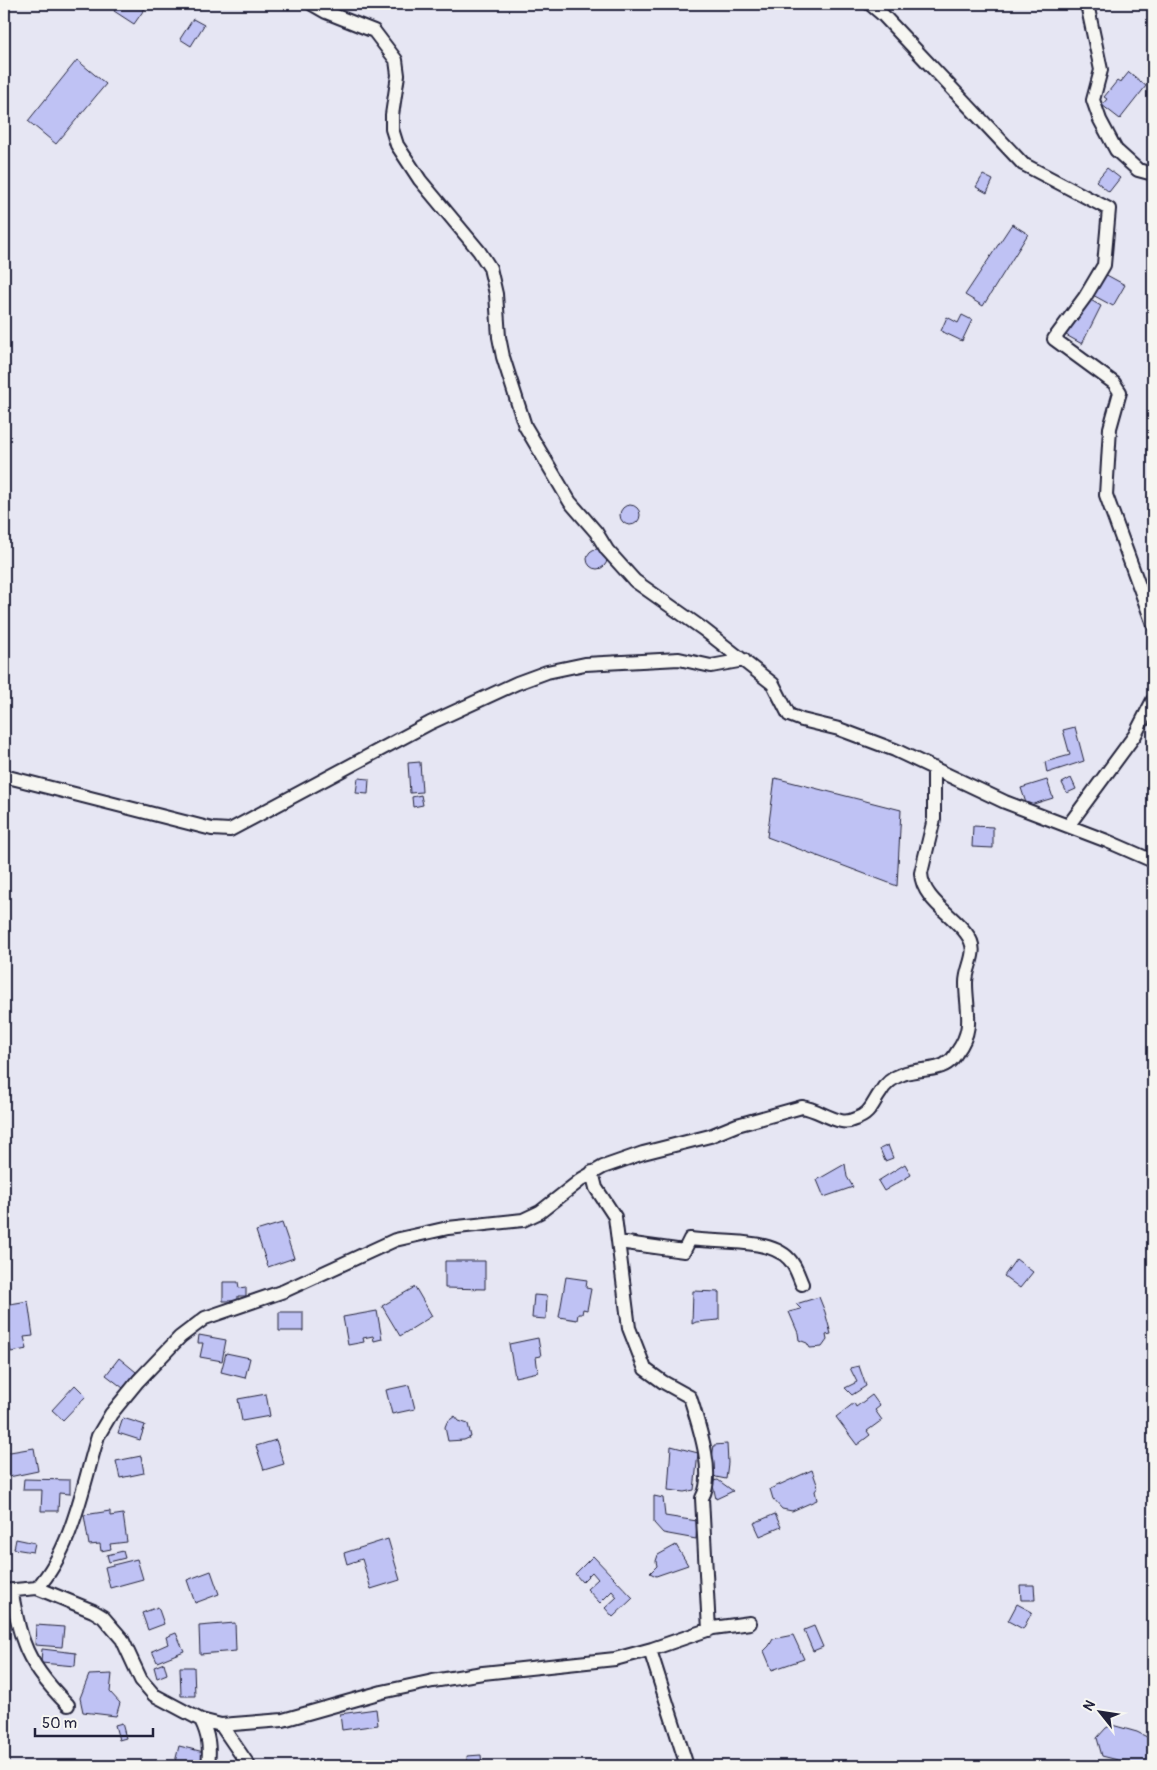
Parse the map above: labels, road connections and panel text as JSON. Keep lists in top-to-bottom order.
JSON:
{
  "scale_bar": "50 m",
  "north": "top left"
}
